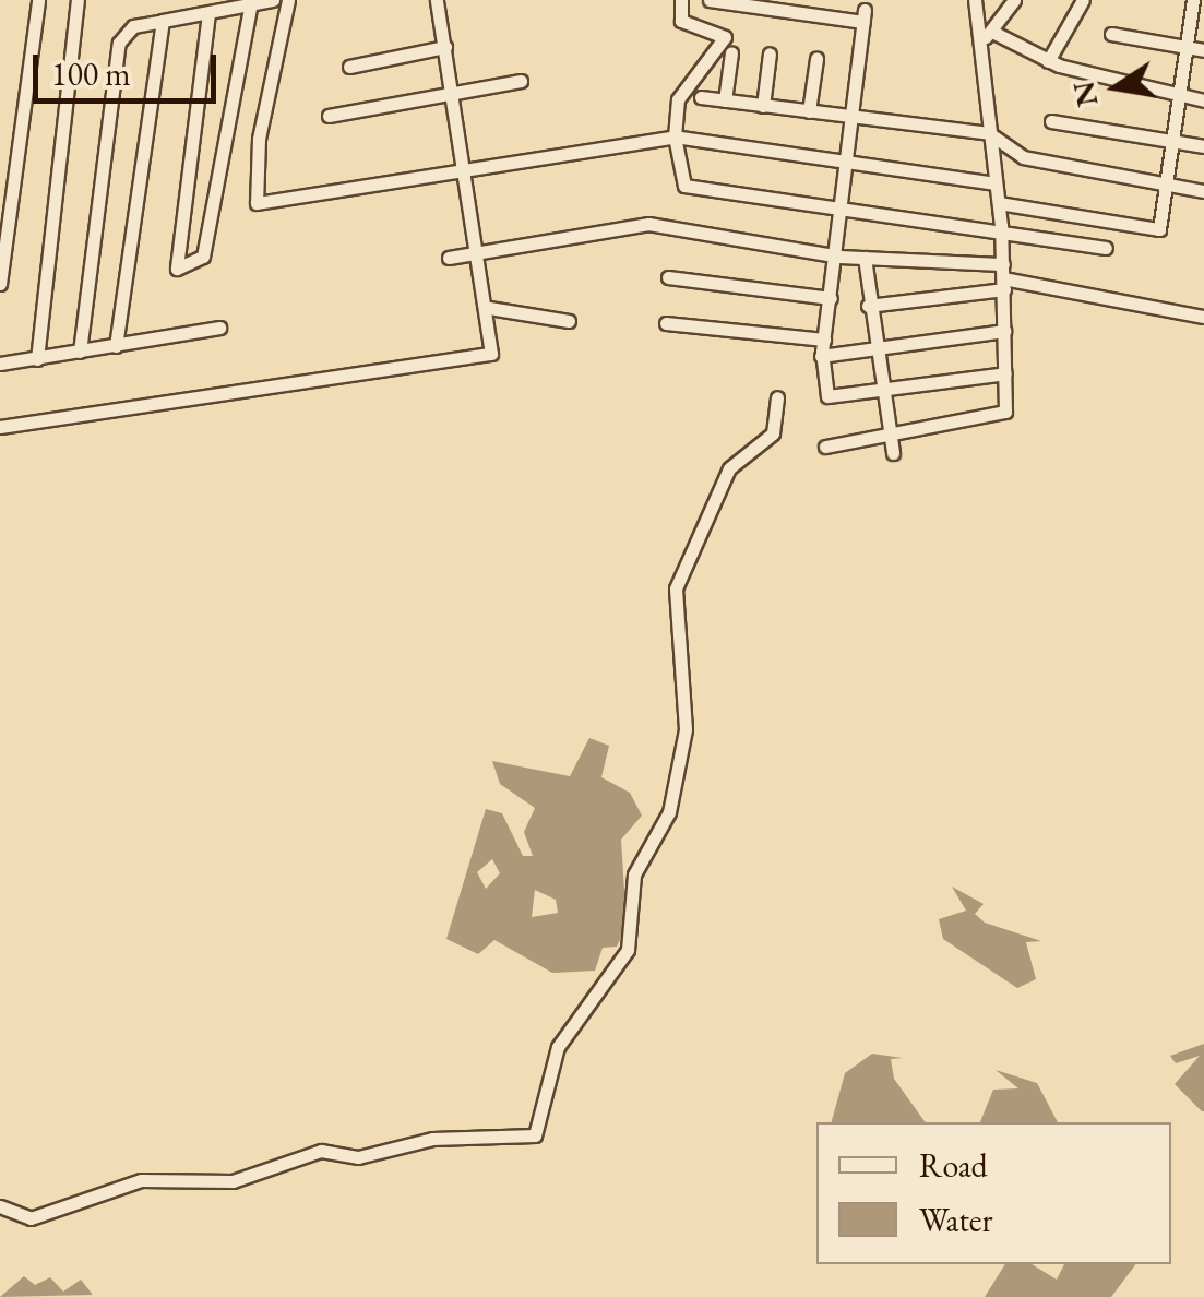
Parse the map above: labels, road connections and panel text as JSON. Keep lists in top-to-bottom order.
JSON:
{
  "legend": ["Road", "Water"],
  "scale_bar": "100 m",
  "north": "left"
}
